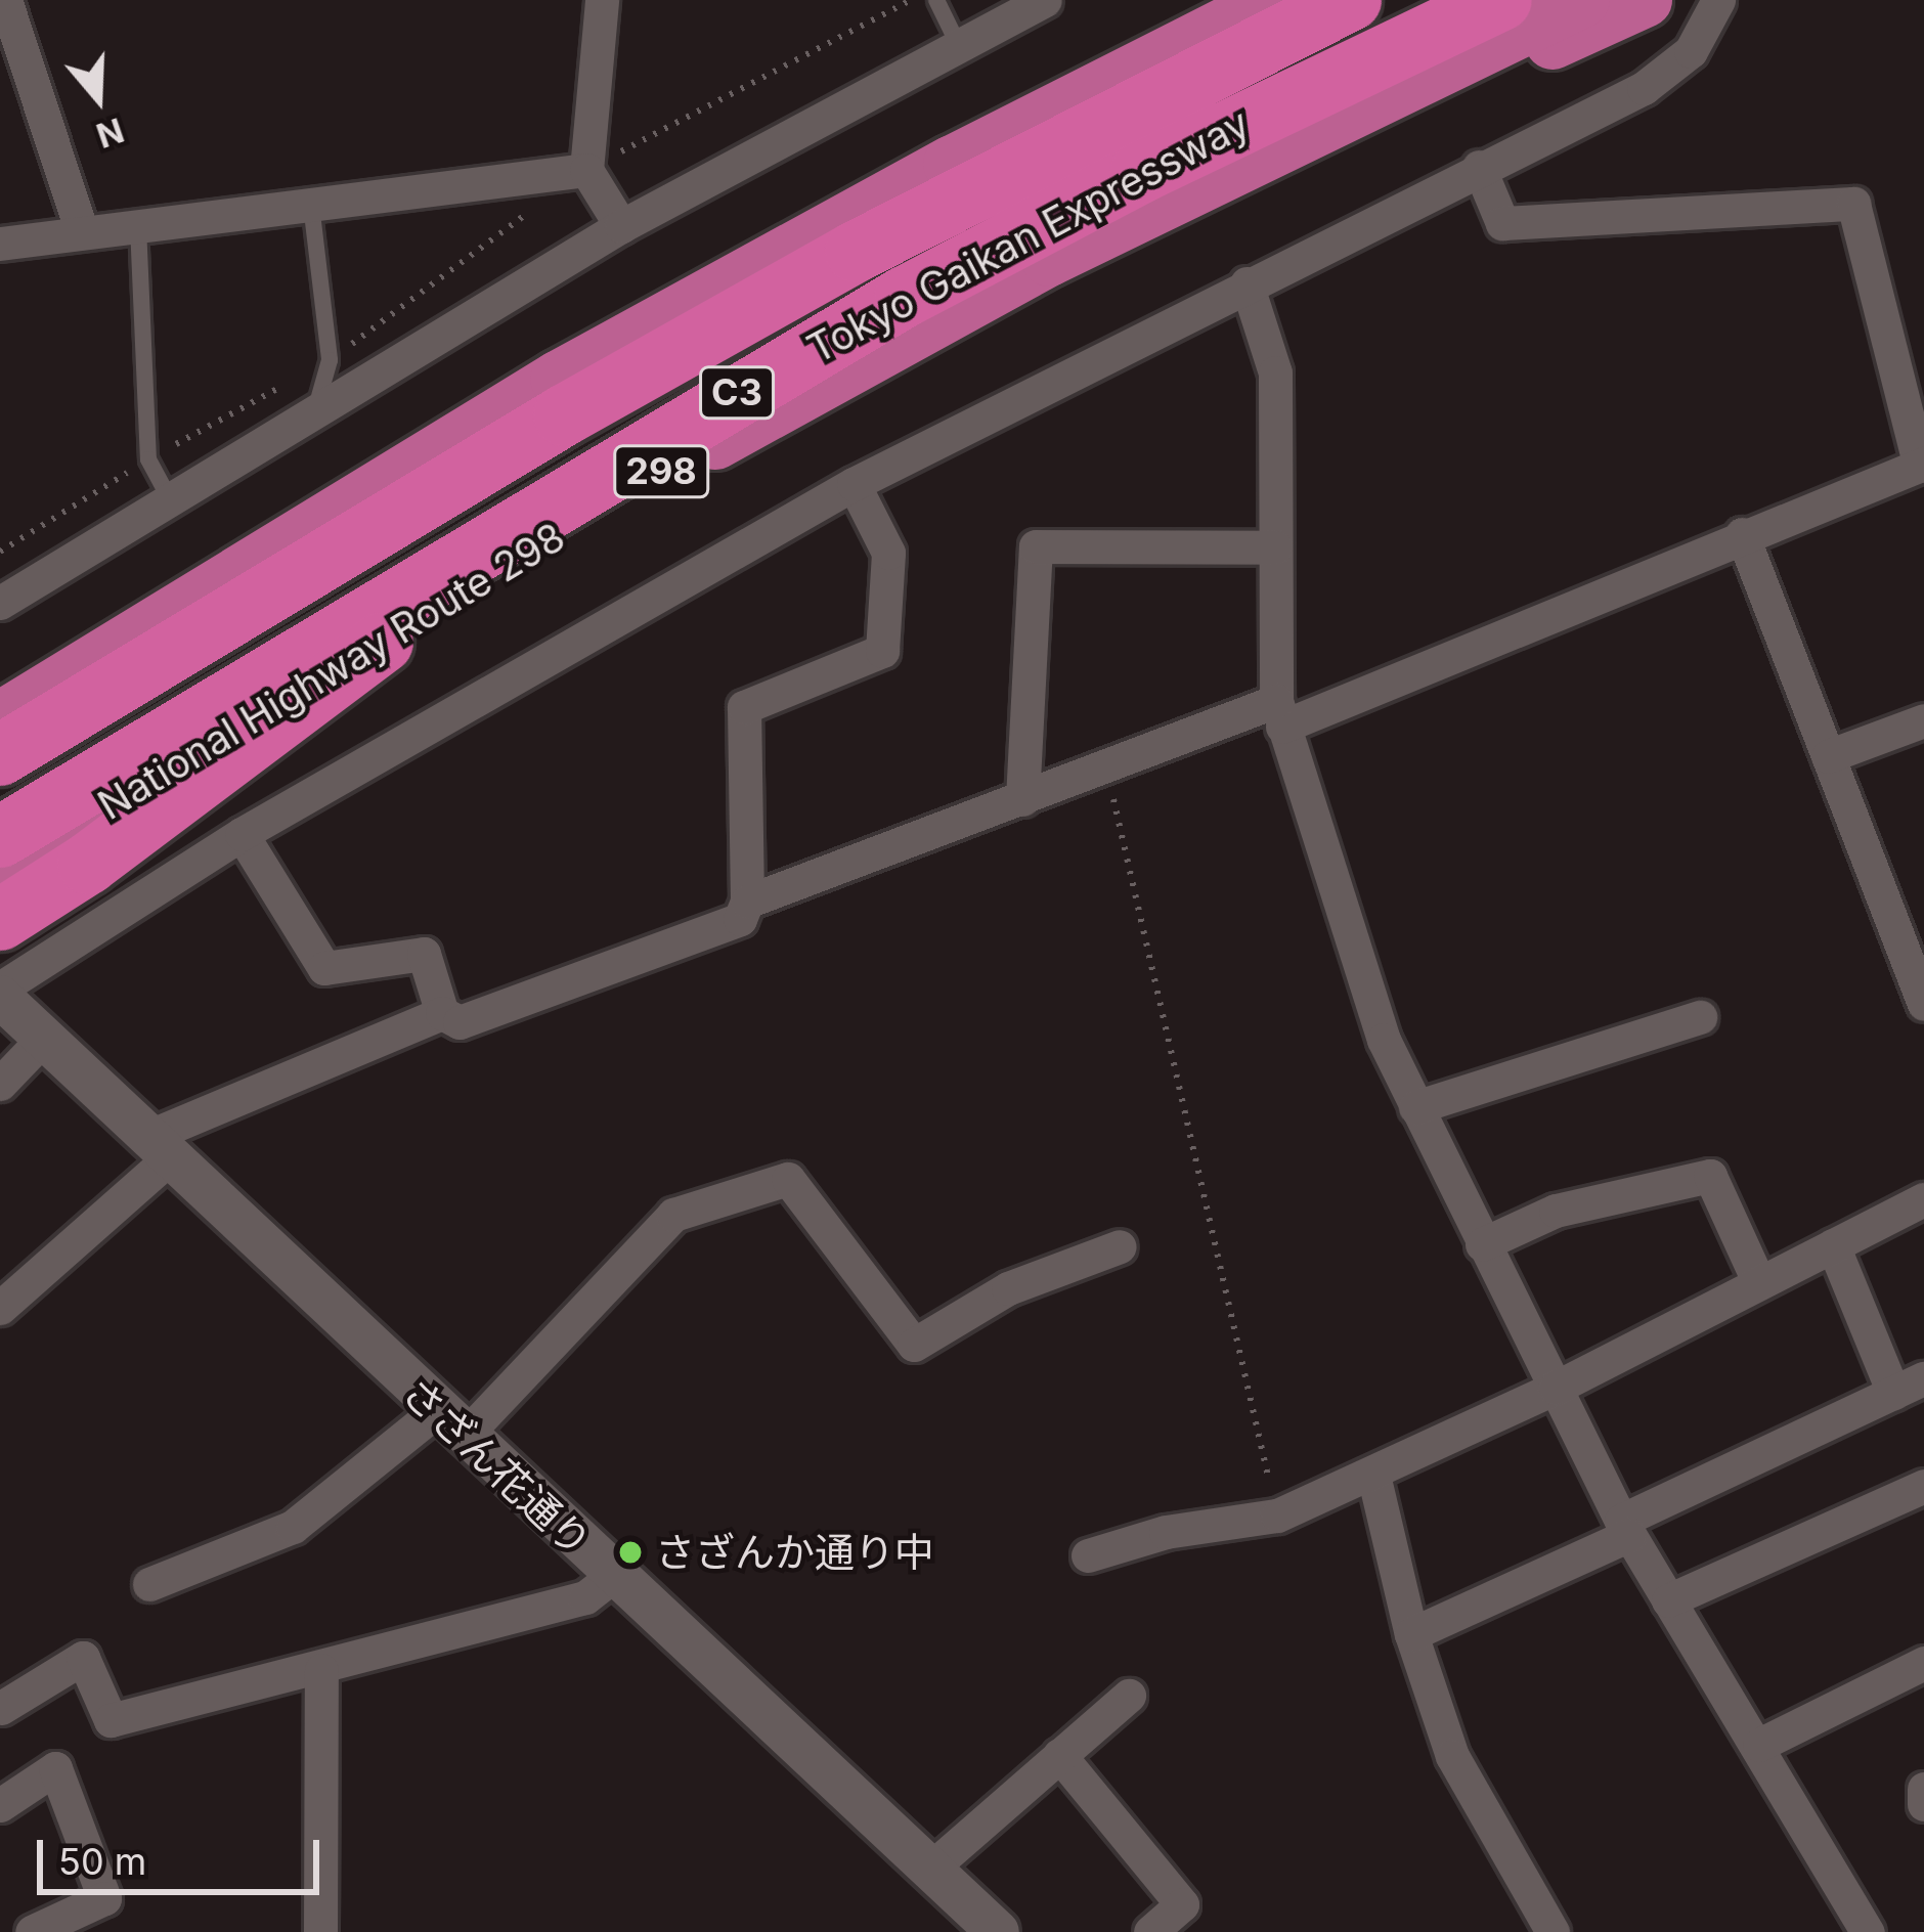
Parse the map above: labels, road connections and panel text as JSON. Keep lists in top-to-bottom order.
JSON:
{
  "streets": {
    "highway": [
      "Tokyo Gaikan Expressway",
      "C3",
      "298",
      "National Highway Route 298"
    ],
    "street": ["さざん花通り"]
  },
  "places": ["さざんか通り中"],
  "scale_bar": "50 m",
  "north": "bottom"
}
